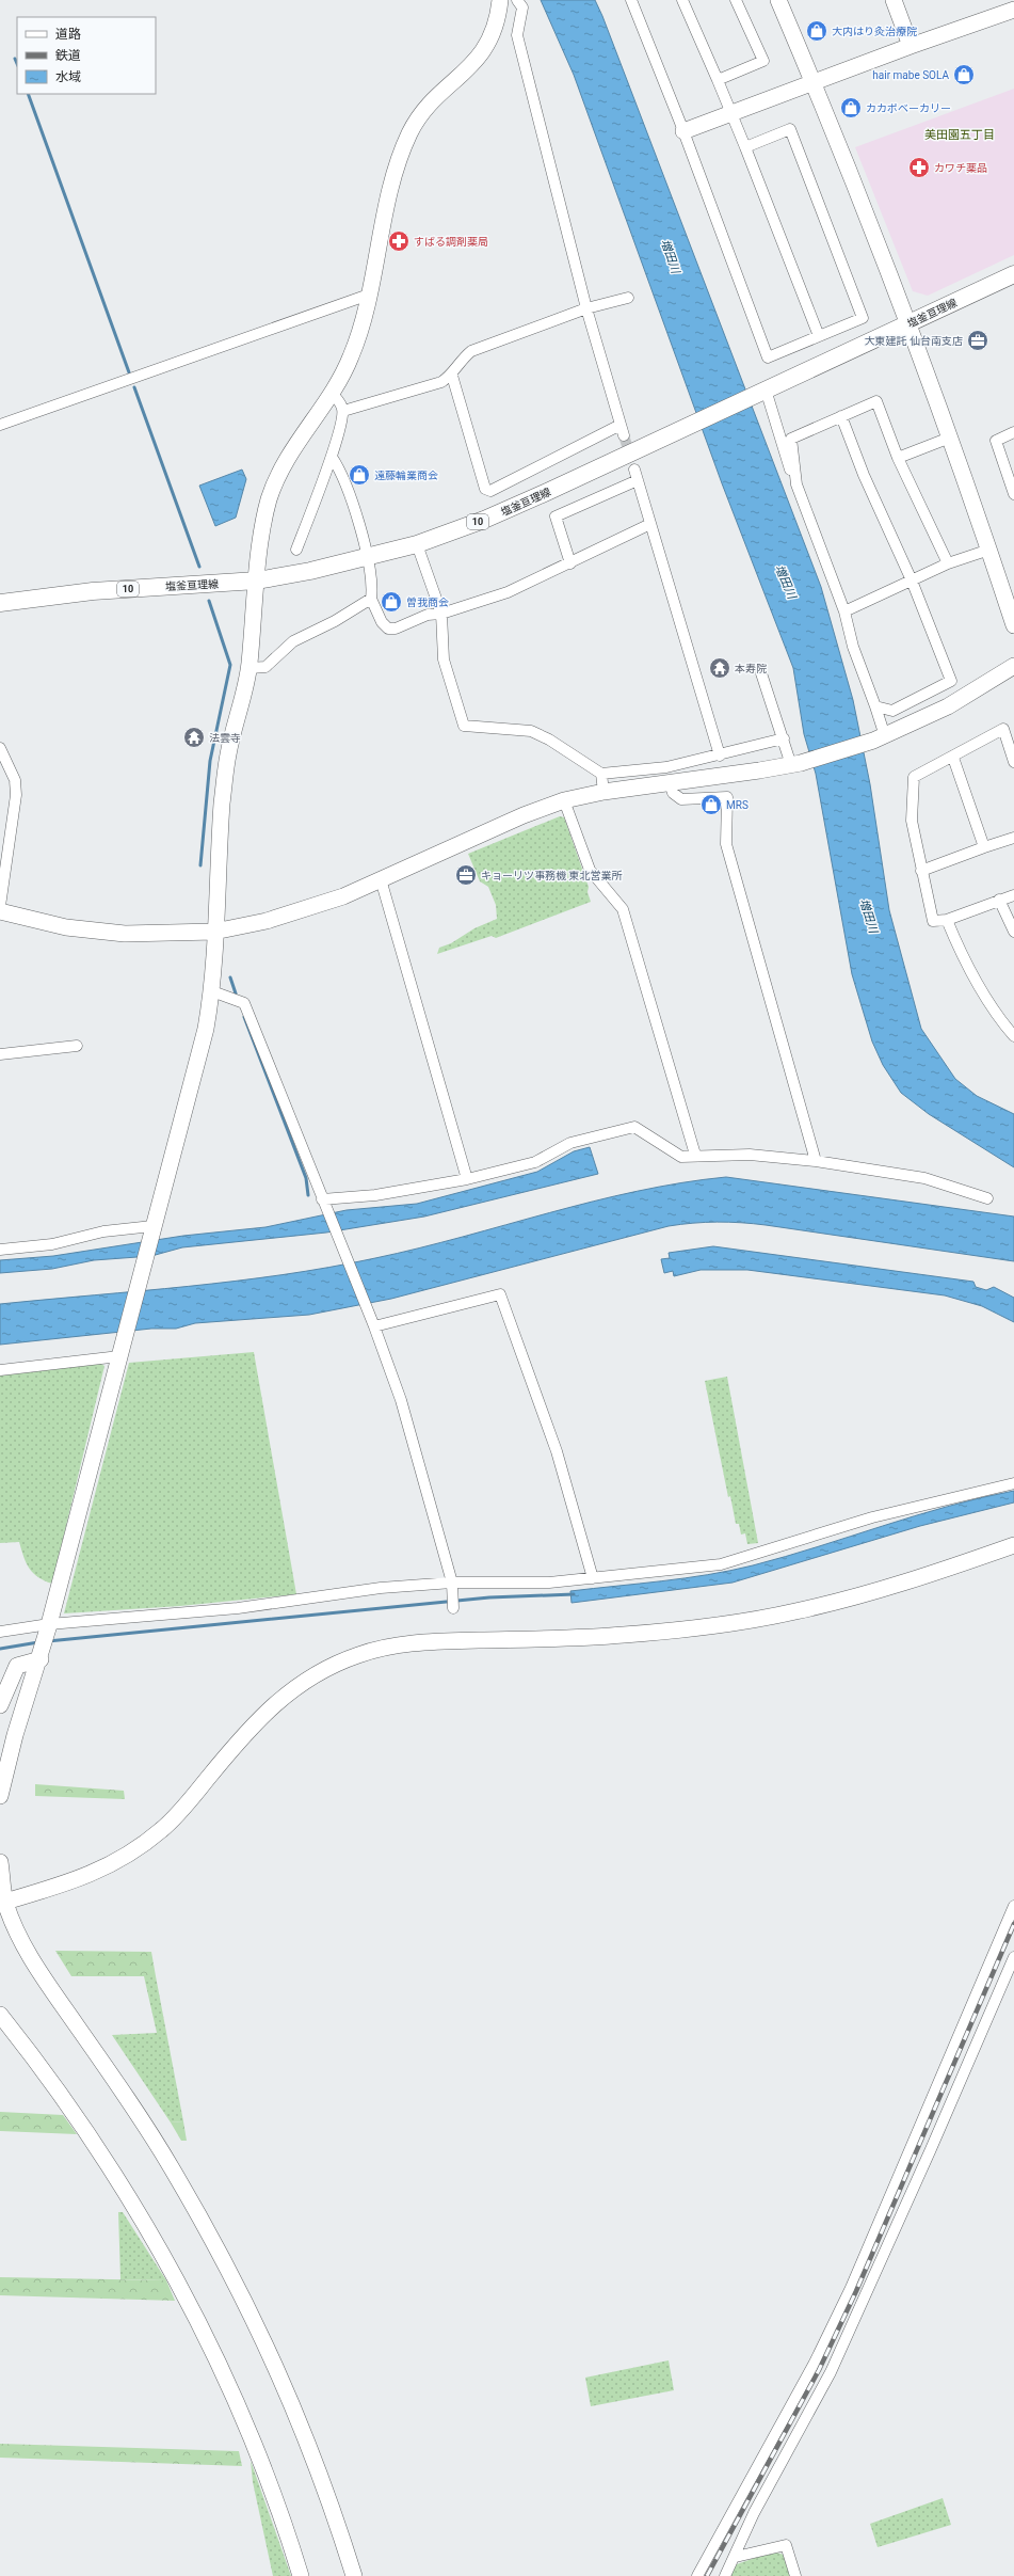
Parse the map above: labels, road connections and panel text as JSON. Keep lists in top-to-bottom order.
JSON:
{
  "streets": {
    "main road": ["塩釜亘理線", "10"]
  },
  "districts": ["美田園五丁目"],
  "water": ["増田川"],
  "places": {
    "shop": [
      "大内はり灸治療院",
      "hair mabe SOLA",
      "カカポベーカリー",
      "遠藤輪業商会",
      "曽我商会",
      "MRS"
    ],
    "pharmacy": ["カワチ薬品", "すばる調剤薬局"],
    "office": ["大東建託 仙台南支店", "キョーリツ事務機 東北営業所"],
    "temple": ["本寿院", "法雲寺"]
  },
  "legend": ["道路", "鉄道", "水域"]
}
